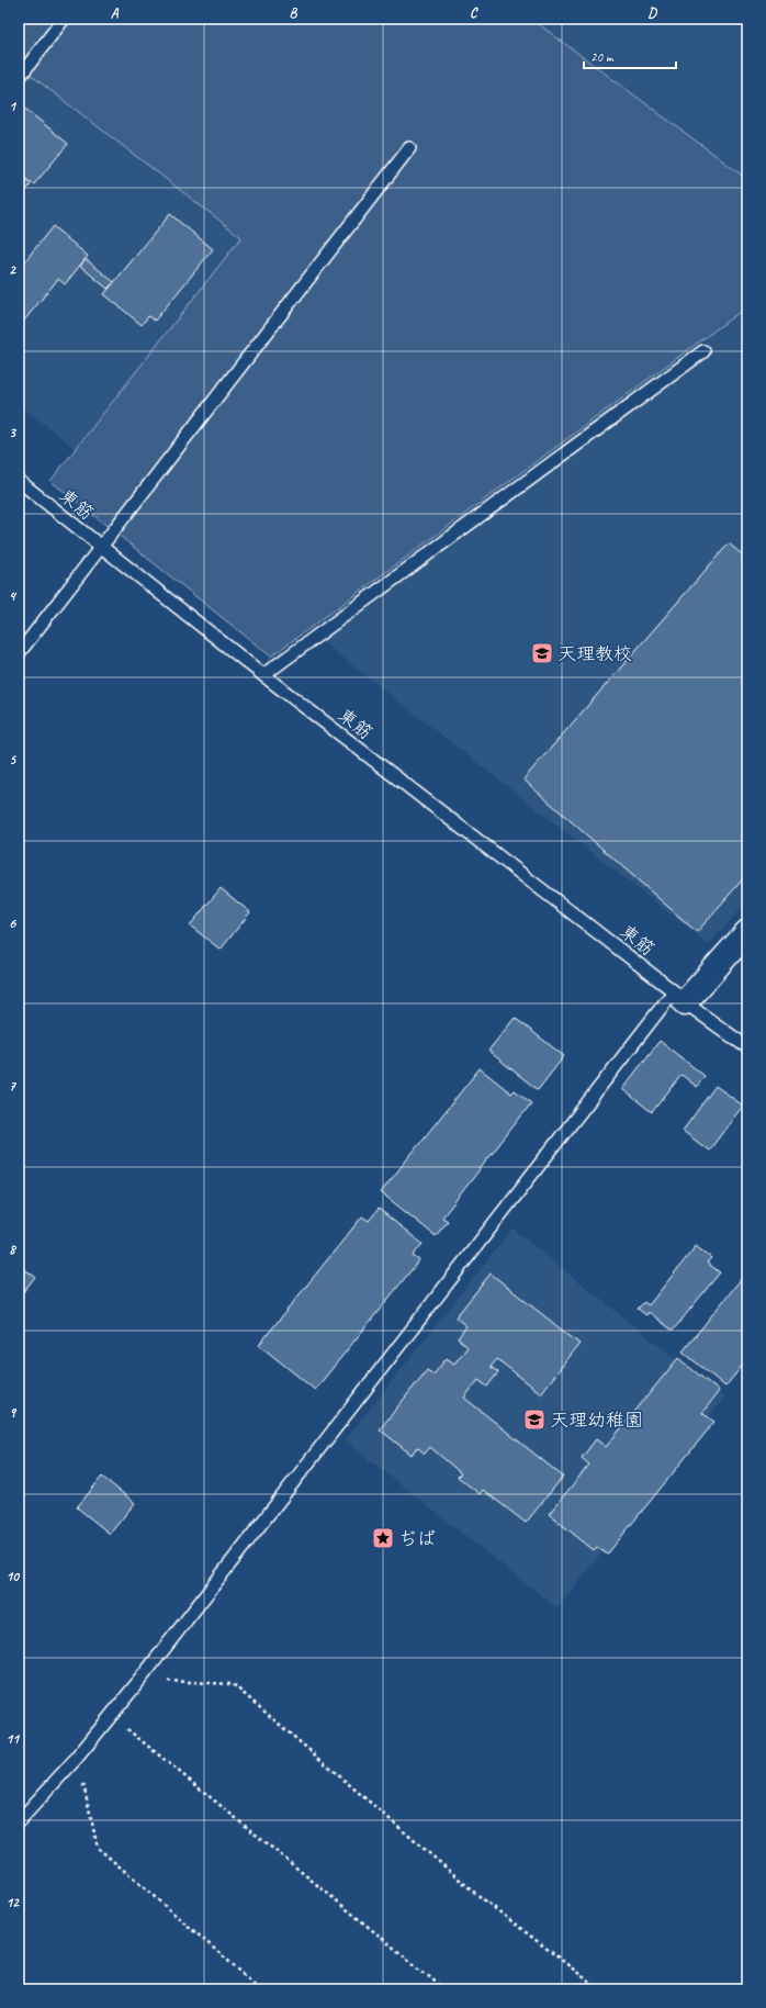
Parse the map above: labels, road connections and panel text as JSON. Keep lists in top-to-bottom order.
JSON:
{
  "streets": {
    "lane": ["東筋"]
  },
  "places": {
    "school or university": ["天理教校", "天理幼稚園"],
    "place": ["ぢば"]
  },
  "scale_bar": "20 m",
  "grid": {
    "columns": [
      "A",
      "B",
      "C",
      "D"
    ],
    "rows": [
      "1",
      "2",
      "3",
      "4",
      "5",
      "6",
      "7",
      "8",
      "9",
      "10",
      "11",
      "12"
    ]
  }
}
